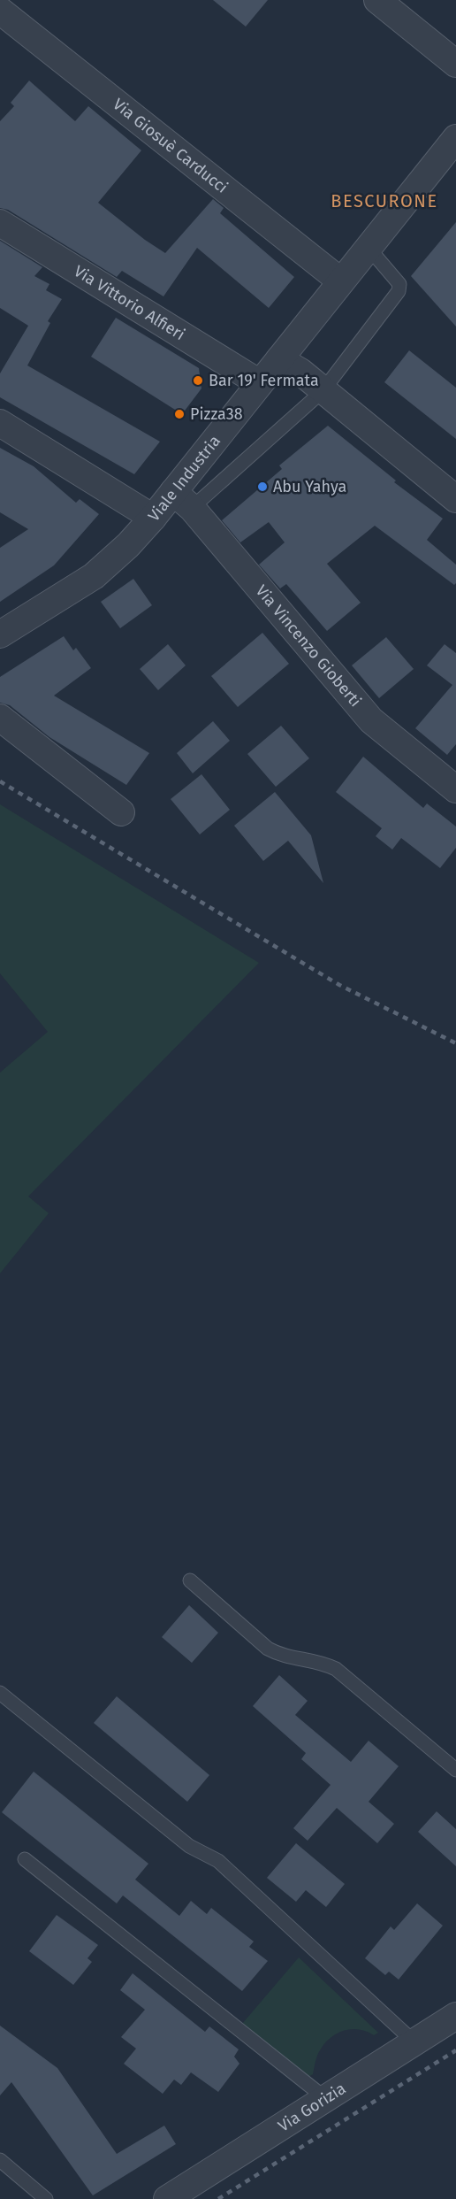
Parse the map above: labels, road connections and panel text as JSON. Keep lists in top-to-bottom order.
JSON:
{
  "streets": {
    "street": [
      "Via Giosuè Carducci",
      "Via Vittorio Alfieri",
      "Viale Industria",
      "Via Vincenzo Gioberti",
      "Via Gorizia"
    ]
  },
  "crossings": [
    ["Via Giosuè Carducci", "Viale Industria"],
    ["Via Vittorio Alfieri", "Viale Industria"],
    ["Viale Industria", "Via Vincenzo Gioberti"]
  ],
  "districts": ["BESCURONE"],
  "places": ["Bar 19' Fermata", "Pizza38", "Abu Yahya"]
}
